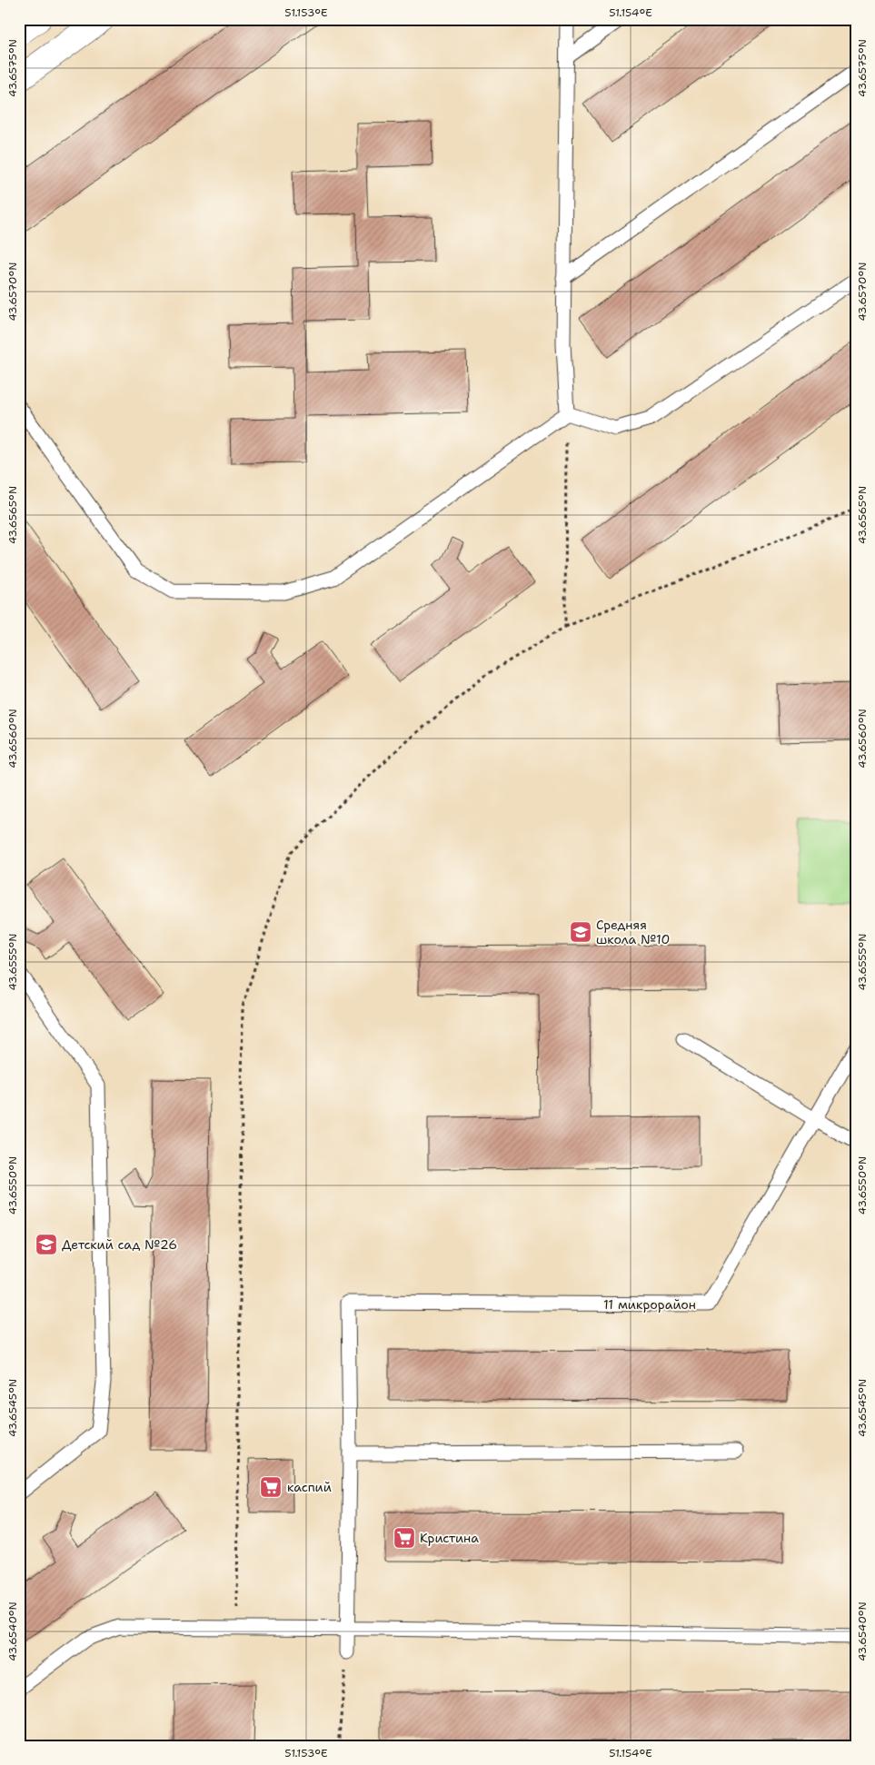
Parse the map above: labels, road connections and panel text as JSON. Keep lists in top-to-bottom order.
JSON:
{
  "streets": {
    "lane": ["11 микрорайон"]
  },
  "places": {
    "school or university": ["Средняя школа №10", "Детский сад №26"],
    "supermarket": ["каспий", "Кристина"]
  },
  "coordinates": [
    "51.153°E",
    "51.154°E",
    "43.6575°N",
    "43.6570°N",
    "43.6565°N",
    "43.6560°N",
    "43.6555°N",
    "43.6550°N",
    "43.6545°N",
    "43.6540°N"
  ]
}
